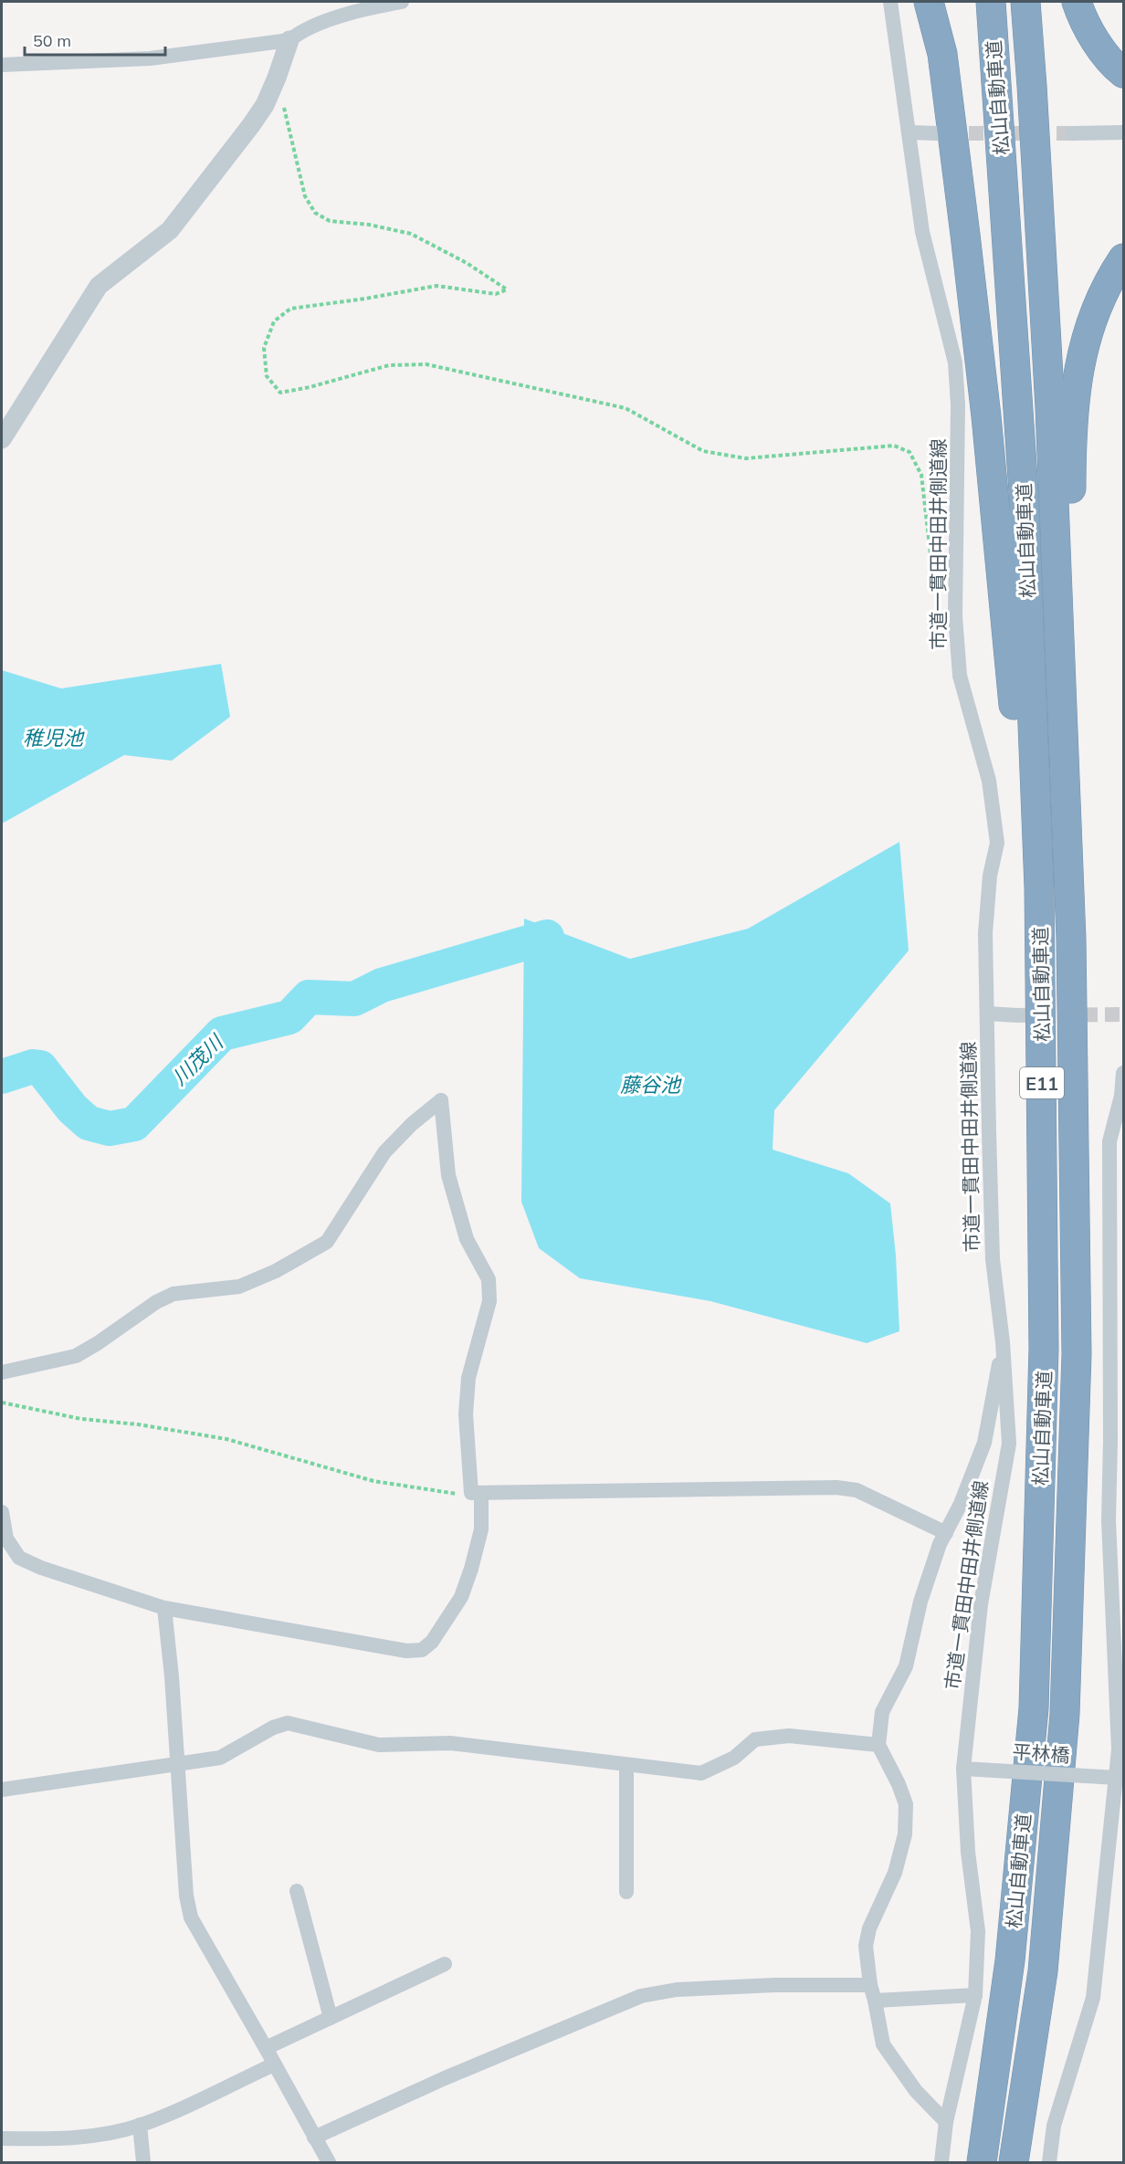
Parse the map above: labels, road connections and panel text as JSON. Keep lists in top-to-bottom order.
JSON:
{
  "streets": {
    "highway": ["松山自動車道", "E11"],
    "street": ["市道一貫田中田井側道線", "平林橋"]
  },
  "crossings": [
    ["市道一貫田中田井側道線", "平林橋"]
  ],
  "water": ["稚児池", "川茂川", "藤谷池"],
  "scale_bar": "50 m"
}
